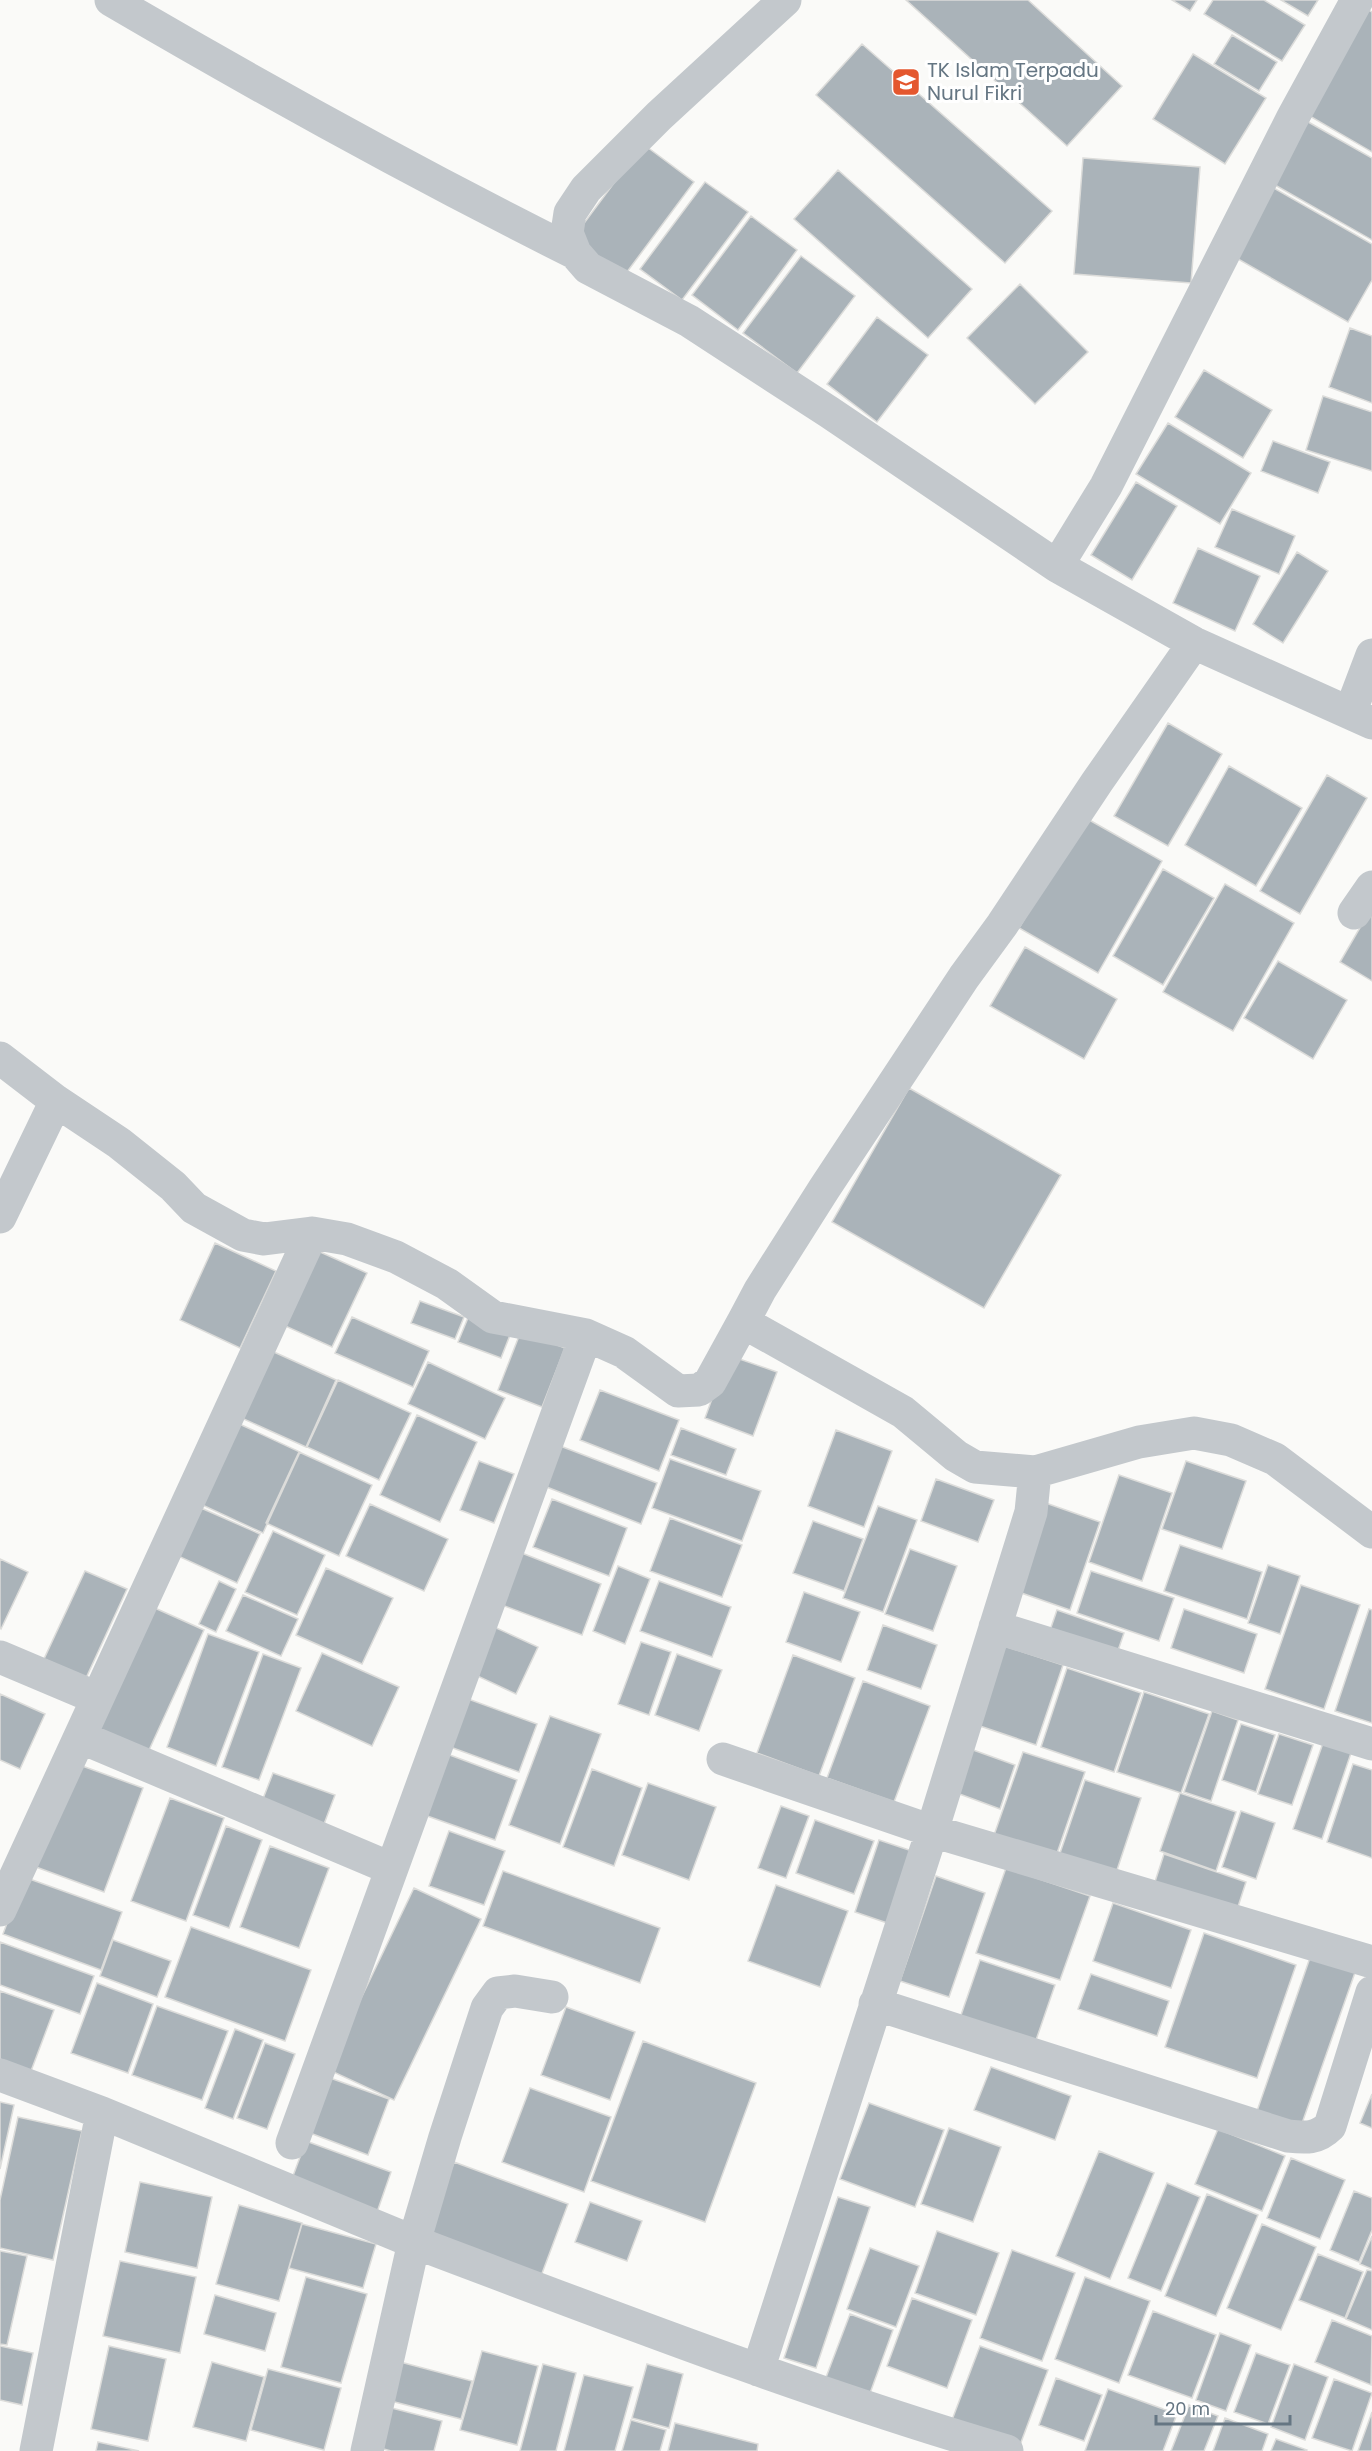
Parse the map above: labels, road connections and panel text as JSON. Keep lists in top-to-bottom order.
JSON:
{
  "places": {
    "school or university": ["TK Islam Terpadu Nurul Fikri"]
  },
  "scale_bar": "20 m"
}
